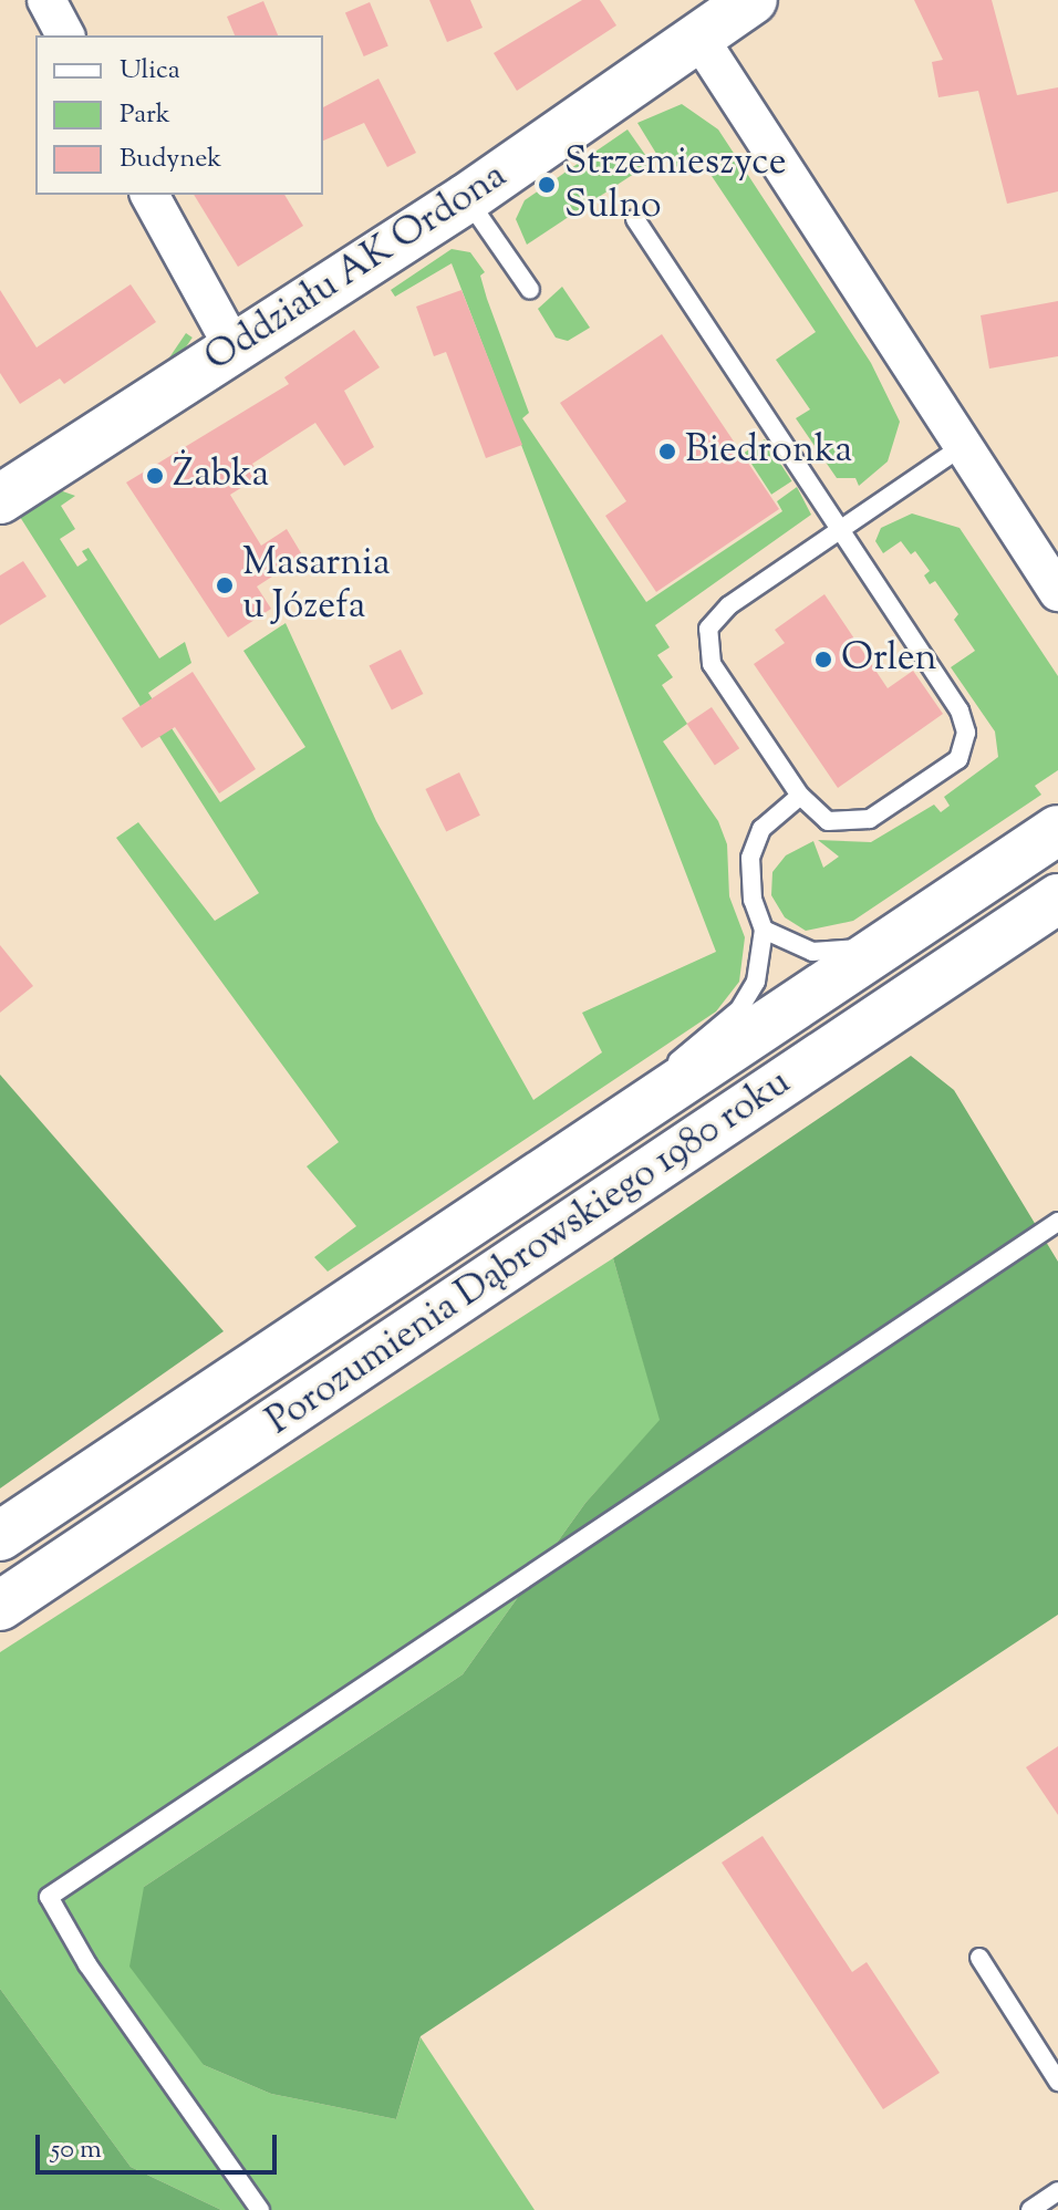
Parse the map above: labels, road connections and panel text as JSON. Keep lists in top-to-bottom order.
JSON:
{
  "streets": {
    "main road": ["Oddziału AK Ordona", "Porozumienia Dąbrowskiego 1980 roku"]
  },
  "places": [
    "Strzemieszyce Sulno",
    "Biedronka",
    "Żabka",
    "Masarnia u Józefa",
    "Orlen"
  ],
  "legend": ["Ulica", "Park", "Budynek"],
  "scale_bar": "50 m"
}
